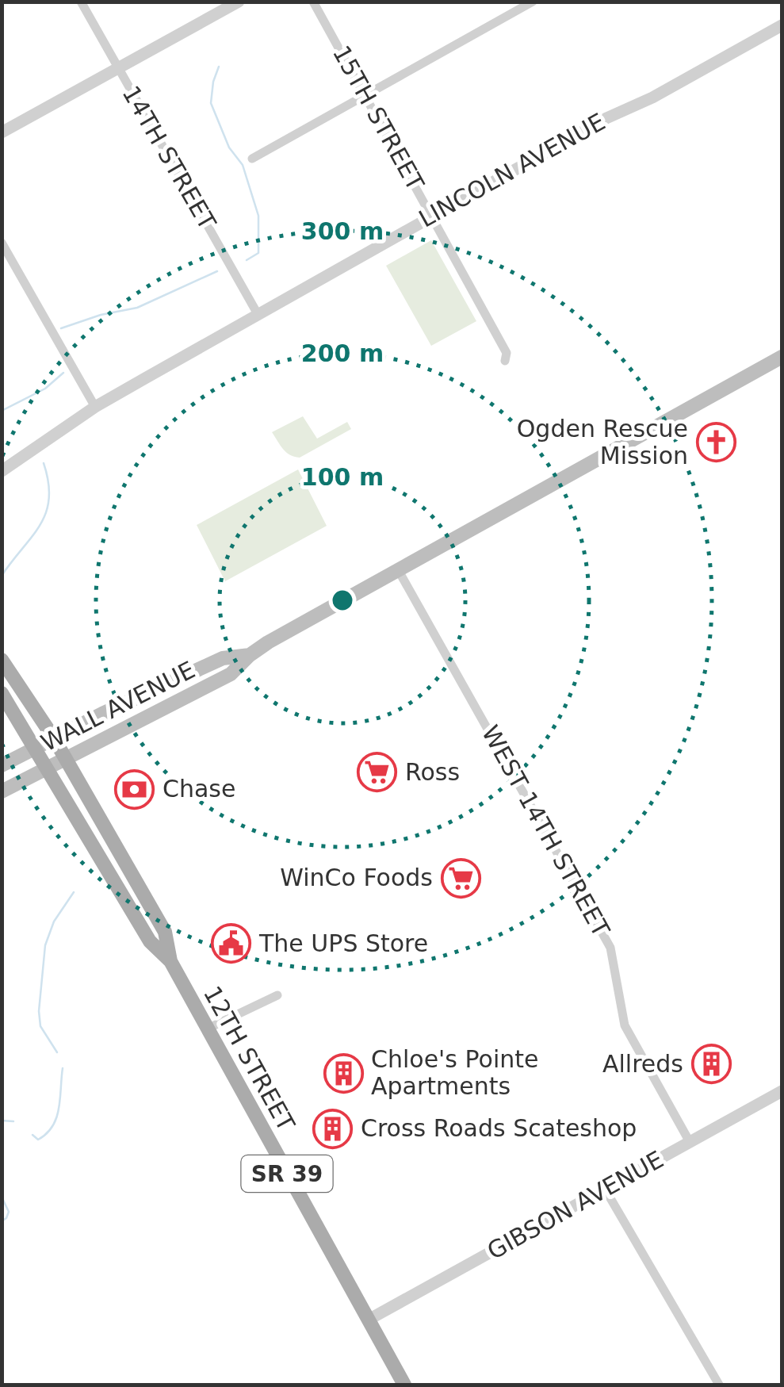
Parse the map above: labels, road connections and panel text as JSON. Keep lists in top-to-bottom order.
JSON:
{
  "streets": {
    "main road": ["WALL AVENUE", "12TH STREET", "SR 39"],
    "street": [
      "15TH STREET",
      "14TH STREET",
      "LINCOLN AVENUE",
      "WEST 14TH STREET",
      "GIBSON AVENUE"
    ]
  },
  "crossings": [
    ["15TH STREET", "LINCOLN AVENUE"],
    ["14TH STREET", "LINCOLN AVENUE"],
    ["WALL AVENUE", "WEST 14TH STREET"],
    ["WALL AVENUE", "12TH STREET"],
    ["WEST 14TH STREET", "GIBSON AVENUE"],
    ["12TH STREET", "GIBSON AVENUE"]
  ],
  "places": {
    "church": ["Ogden Rescue Mission"],
    "supermarket": ["Ross", "WinCo Foods"],
    "bank": ["Chase"],
    "public building": ["The UPS Store"],
    "building": ["Allreds", "Chloe's Pointe Apartments", "Cross Roads Scateshop"]
  },
  "rings": ["300 m", "200 m", "100 m"]
}
